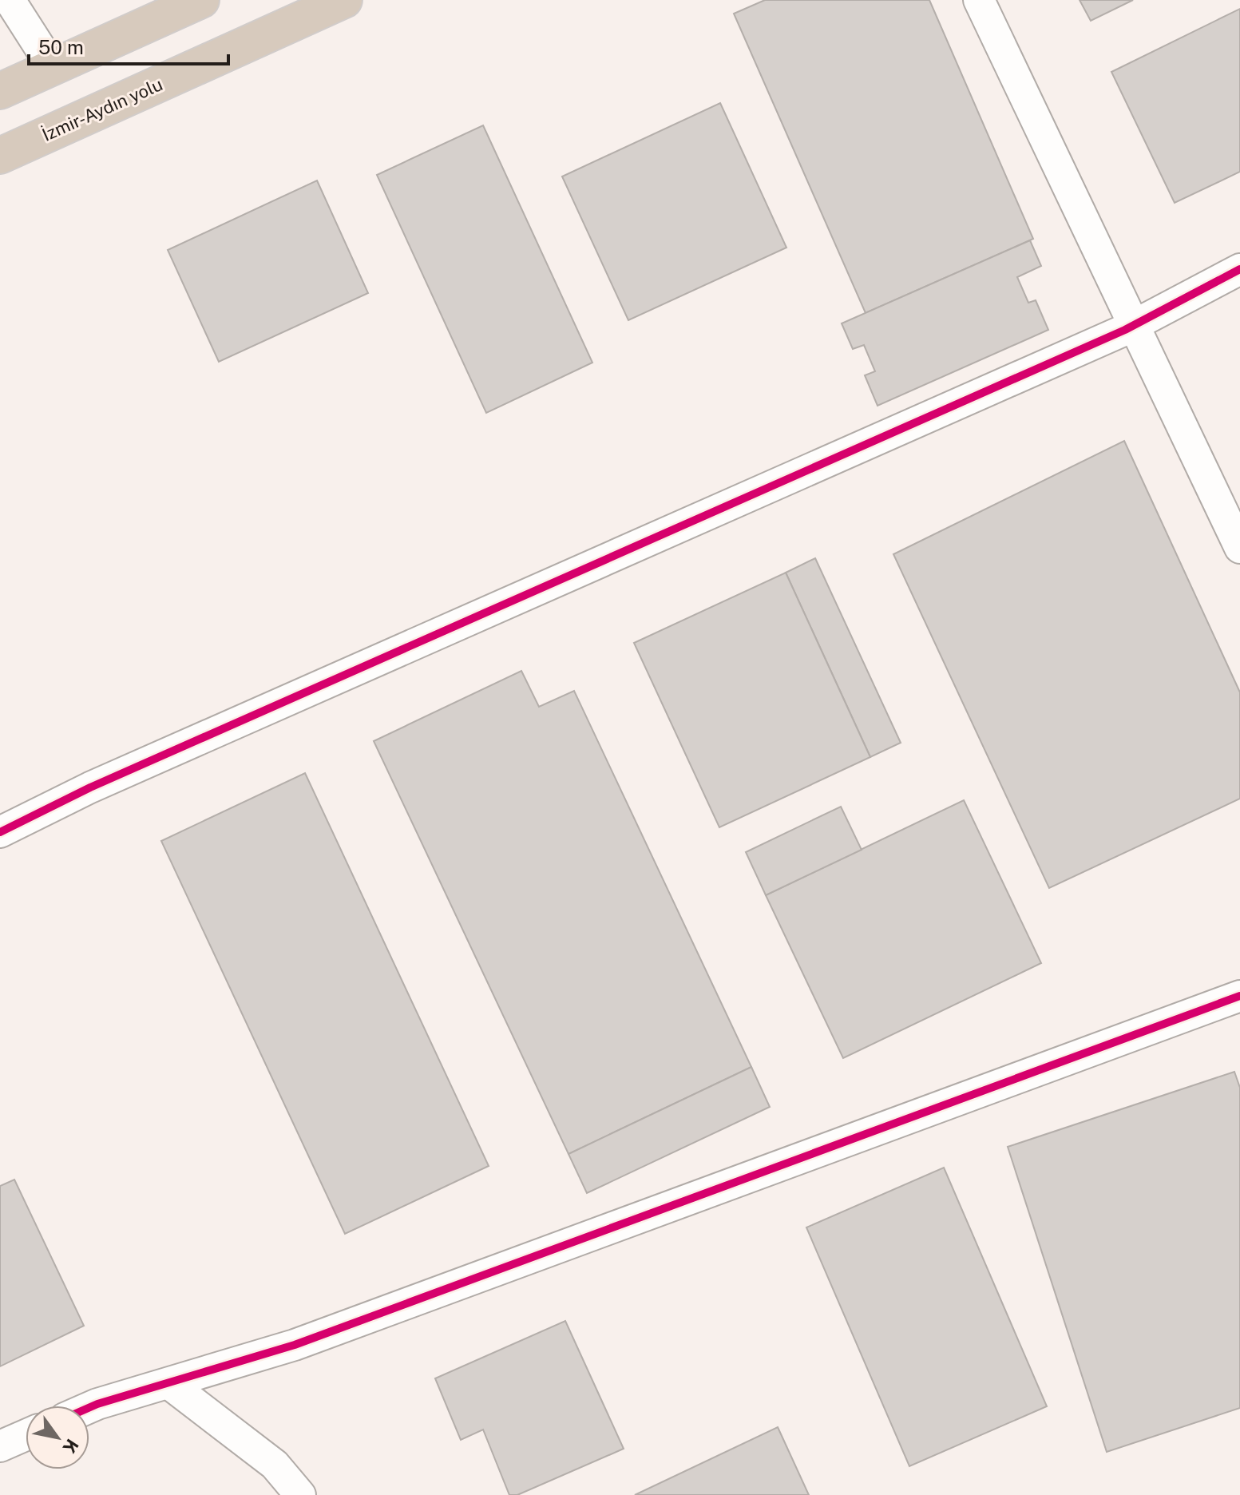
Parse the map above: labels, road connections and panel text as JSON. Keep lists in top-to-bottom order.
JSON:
{
  "streets": {
    "highway": ["İzmir-Aydın yolu"]
  },
  "scale_bar": "50 m",
  "north": "bottom right"
}
